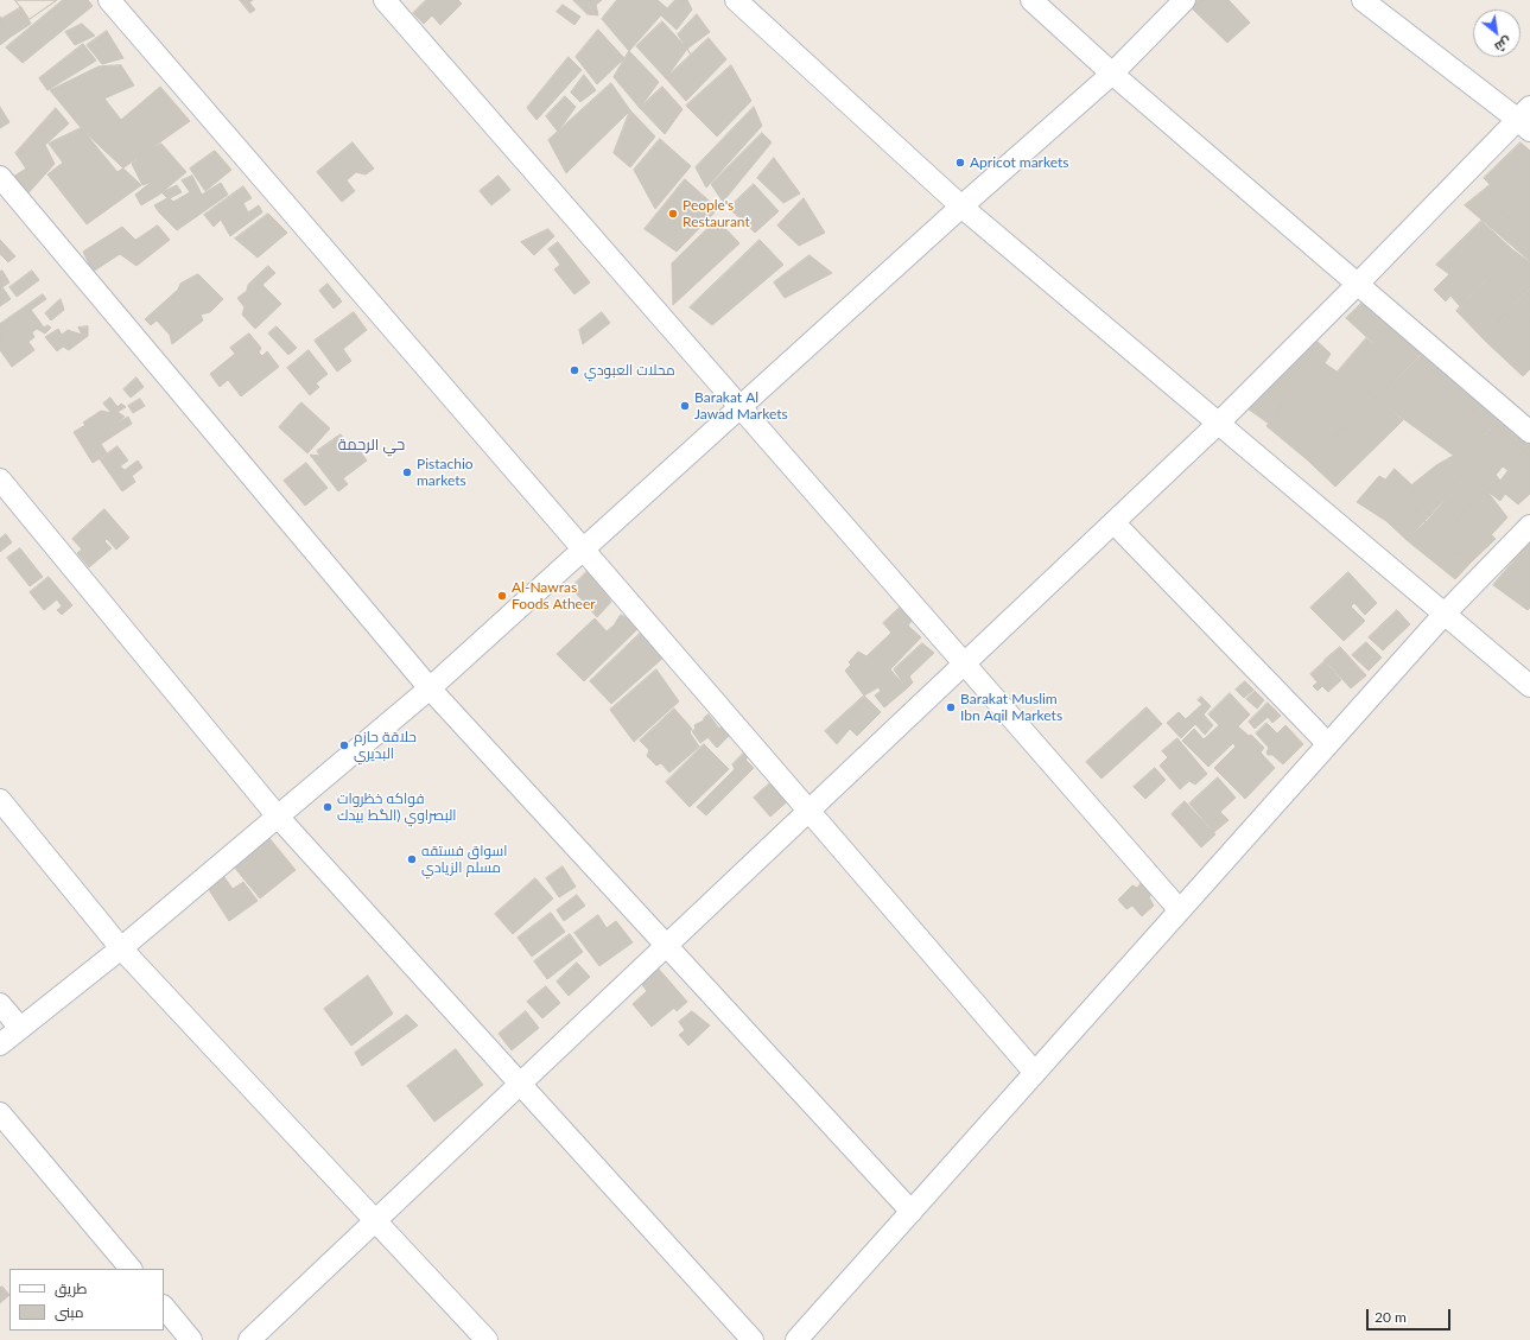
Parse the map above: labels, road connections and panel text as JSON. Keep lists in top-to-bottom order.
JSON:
{
  "districts": ["حي الرحمة"],
  "places": [
    "Apricot markets",
    "People's Restaurant",
    "محلات العبودي",
    "Barakat Al Jawad Markets",
    "Pistachio markets",
    "Al-Nawras Foods Atheer",
    "Barakat Muslim Ibn Aqil Markets",
    "حلاقة حازم البديري",
    "فواكه خظروات البصراوي (الگط بيدك",
    "اسواق فستقه مسلم الزيادي"
  ],
  "legend": ["طريق", "مبنى"],
  "scale_bar": "20 m",
  "north": "bottom right"
}
